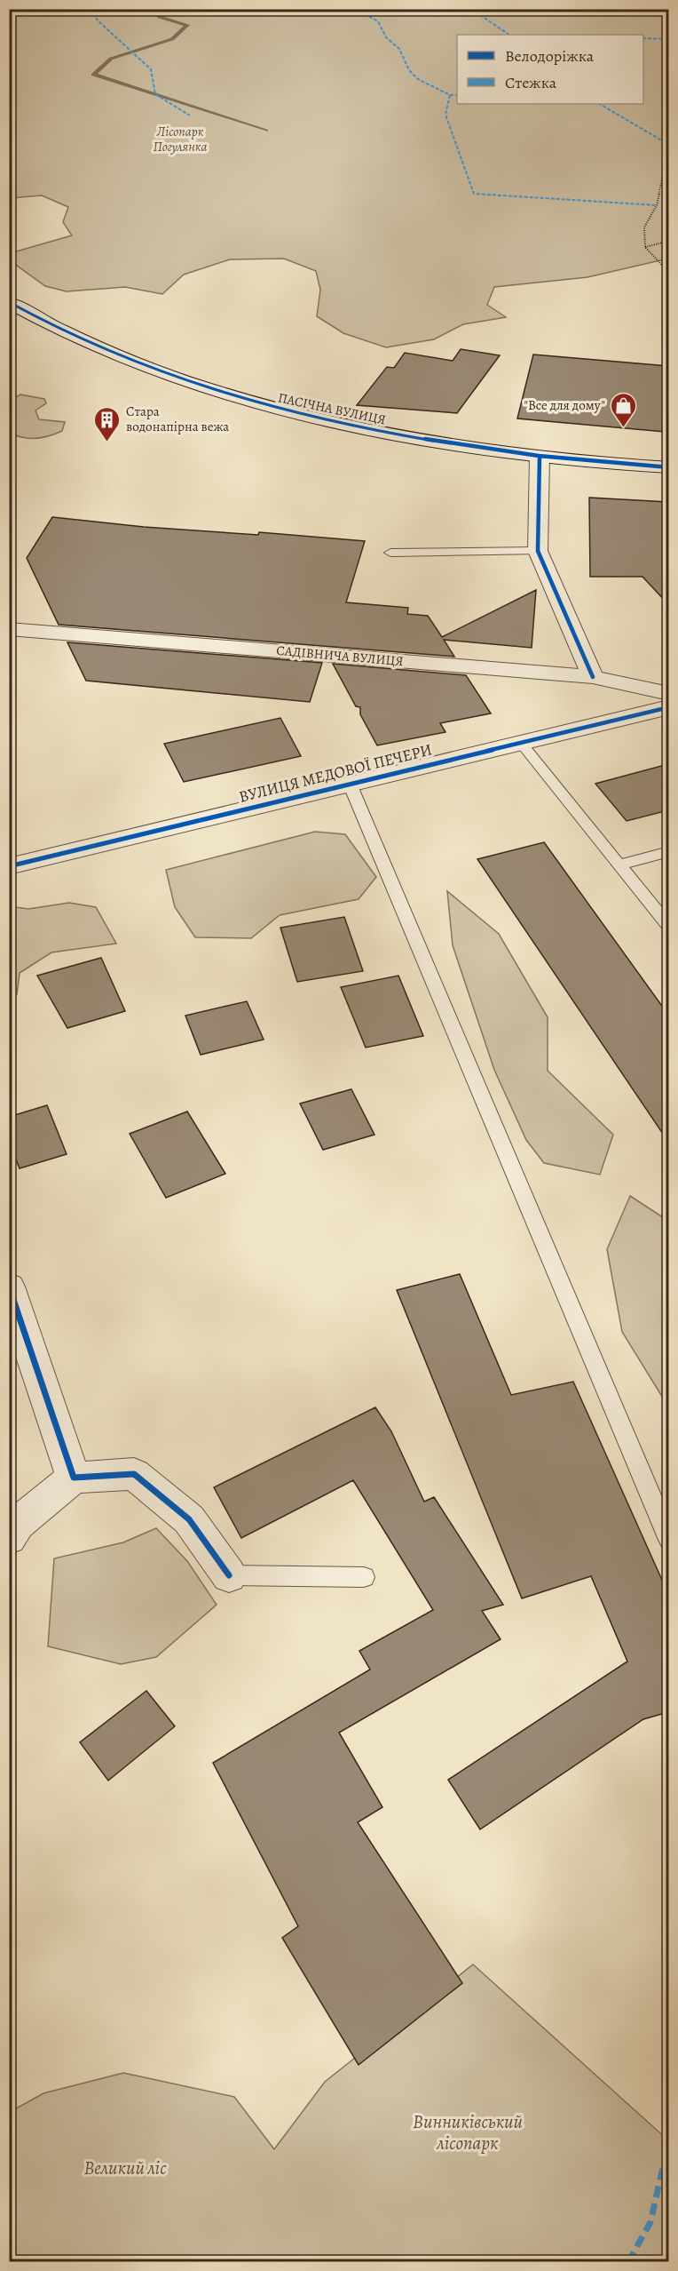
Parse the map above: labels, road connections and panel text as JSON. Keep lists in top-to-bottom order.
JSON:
{
  "streets": {
    "street": ["ПАСІЧНА ВУЛИЦЯ", "САДІВНИЧА ВУЛИЦЯ", "ВУЛИЦЯ МЕДОВОЇ ПЕЧЕРИ"]
  },
  "parks": ["Лісопарк Погулянка", "Винниківський лісопарк", "Великий ліс"],
  "places": {
    "shop": ["\"Все для дому\""],
    "building": ["Стара водонапірна вежа"]
  },
  "legend": ["Велодоріжка", "Стежка"]
}
